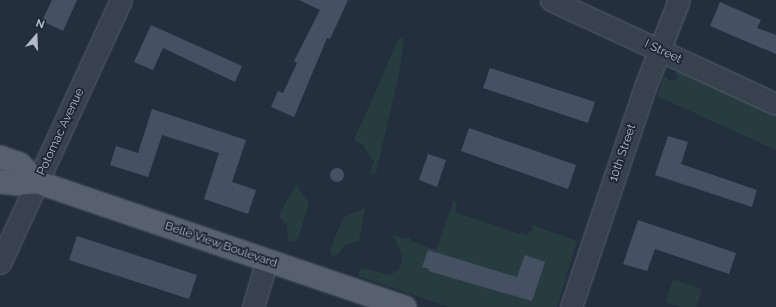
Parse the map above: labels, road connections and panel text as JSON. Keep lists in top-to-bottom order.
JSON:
{
  "streets": {
    "main road": ["Belle View Boulevard"],
    "street": ["I Street", "Potomac Avenue", "10th Street"]
  },
  "crossings": [
    ["I Street", "10th Street"],
    ["Potomac Avenue", "Belle View Boulevard"]
  ],
  "north": "top"
}
